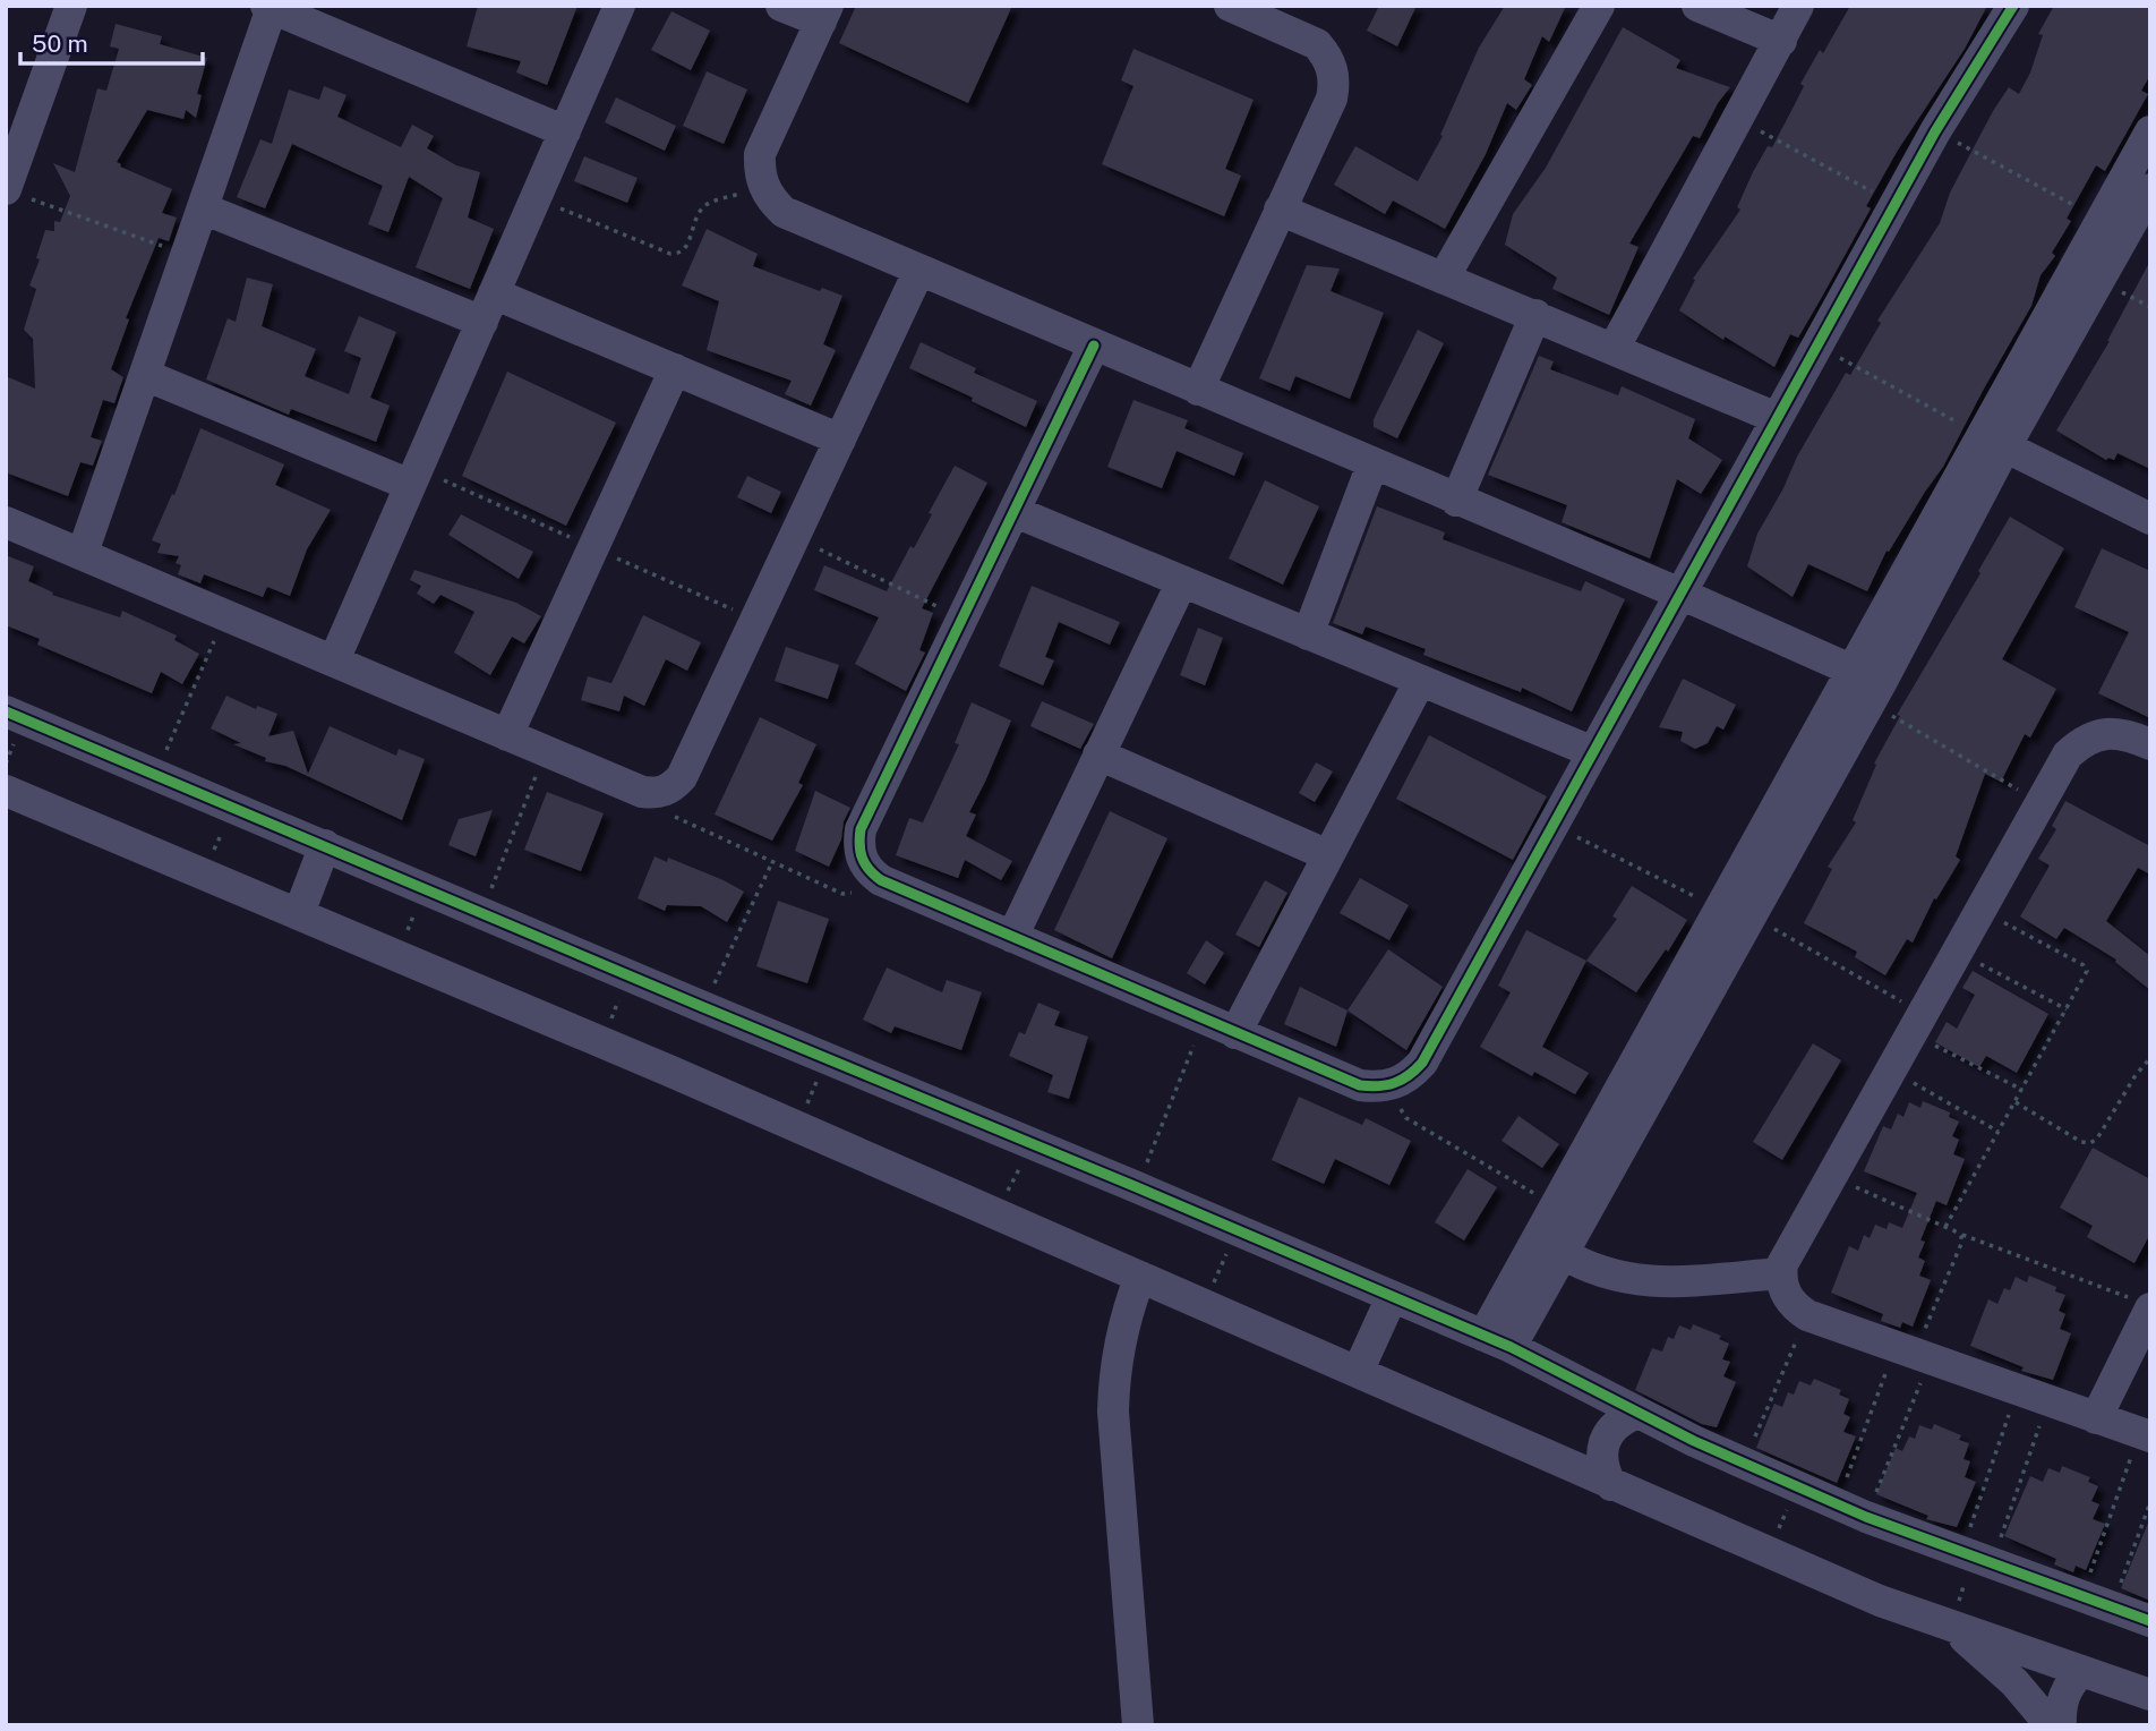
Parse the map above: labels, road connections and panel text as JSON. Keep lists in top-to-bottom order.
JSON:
{
  "scale_bar": "50 m"
}
